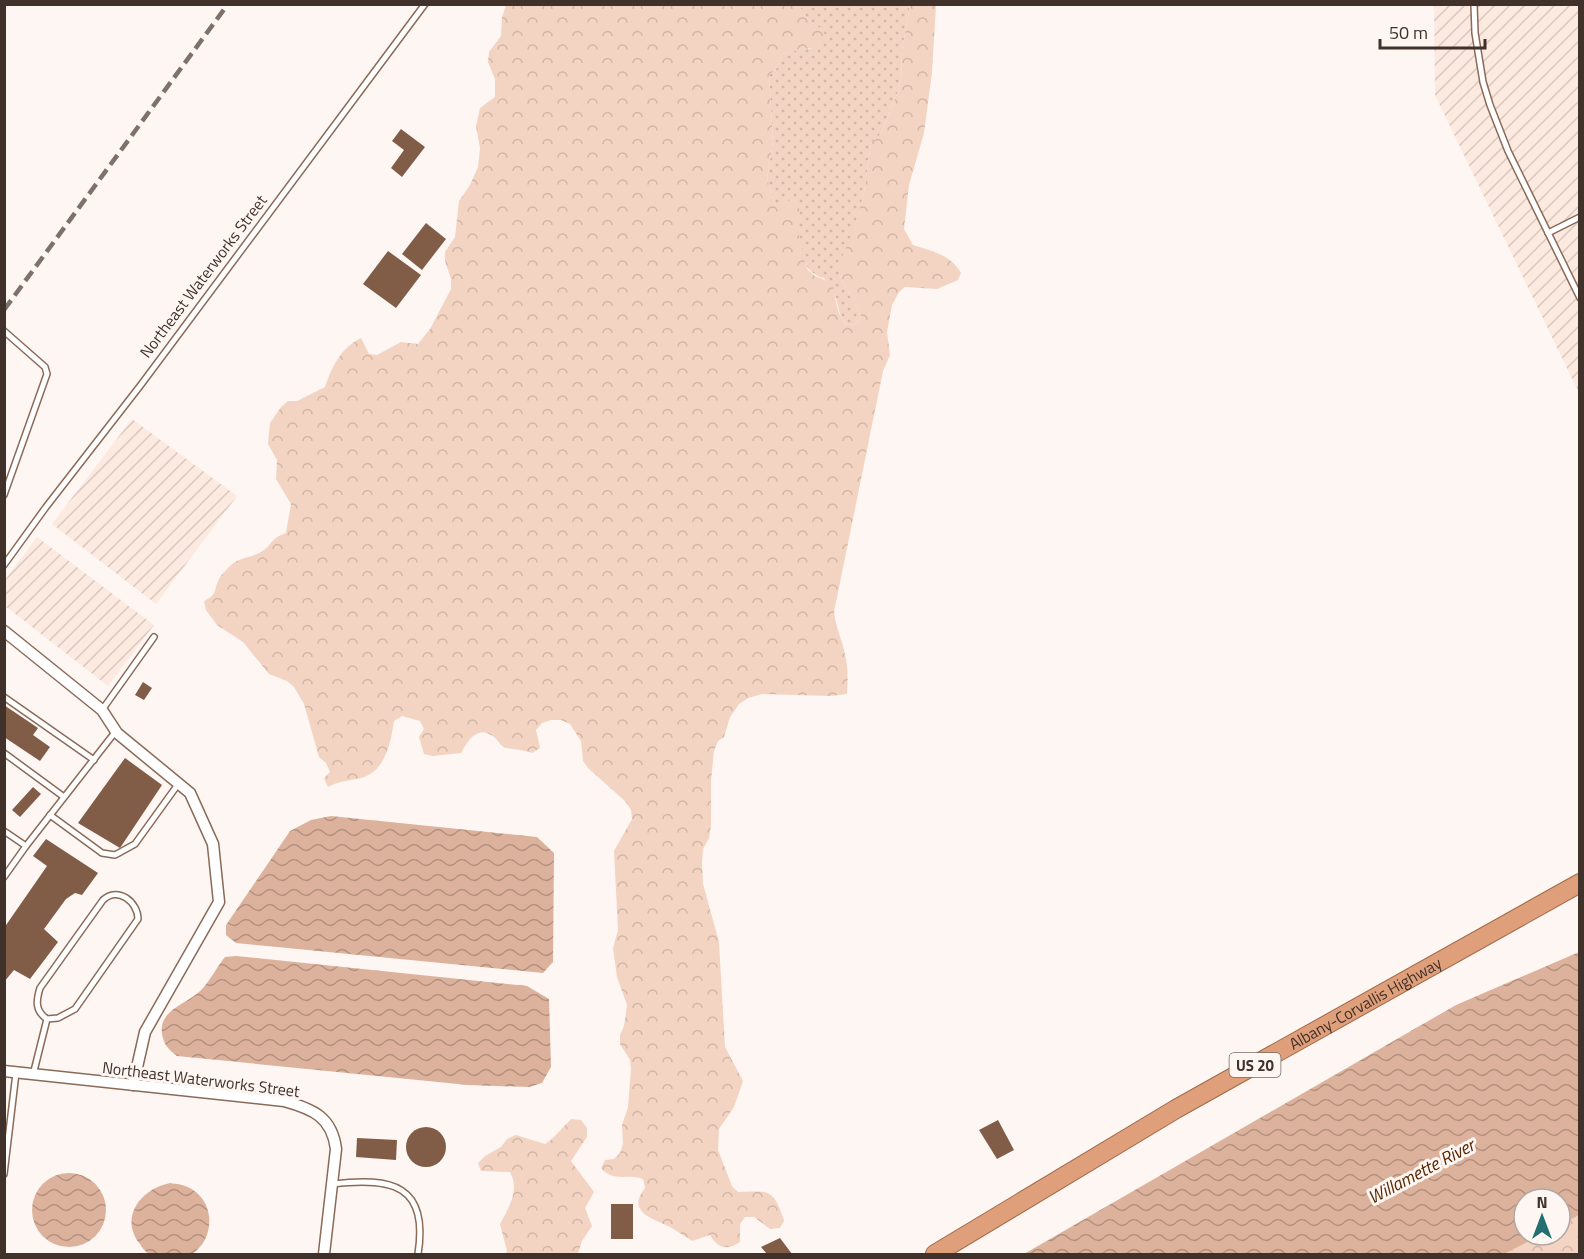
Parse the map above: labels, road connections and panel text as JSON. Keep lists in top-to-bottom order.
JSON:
{
  "streets": {
    "highway": ["Albany-Corvallis Highway", "US 20"],
    "street": ["Northeast Waterworks Street"]
  },
  "water": ["Willamette River"],
  "scale_bar": "50 m",
  "north": "top"
}
